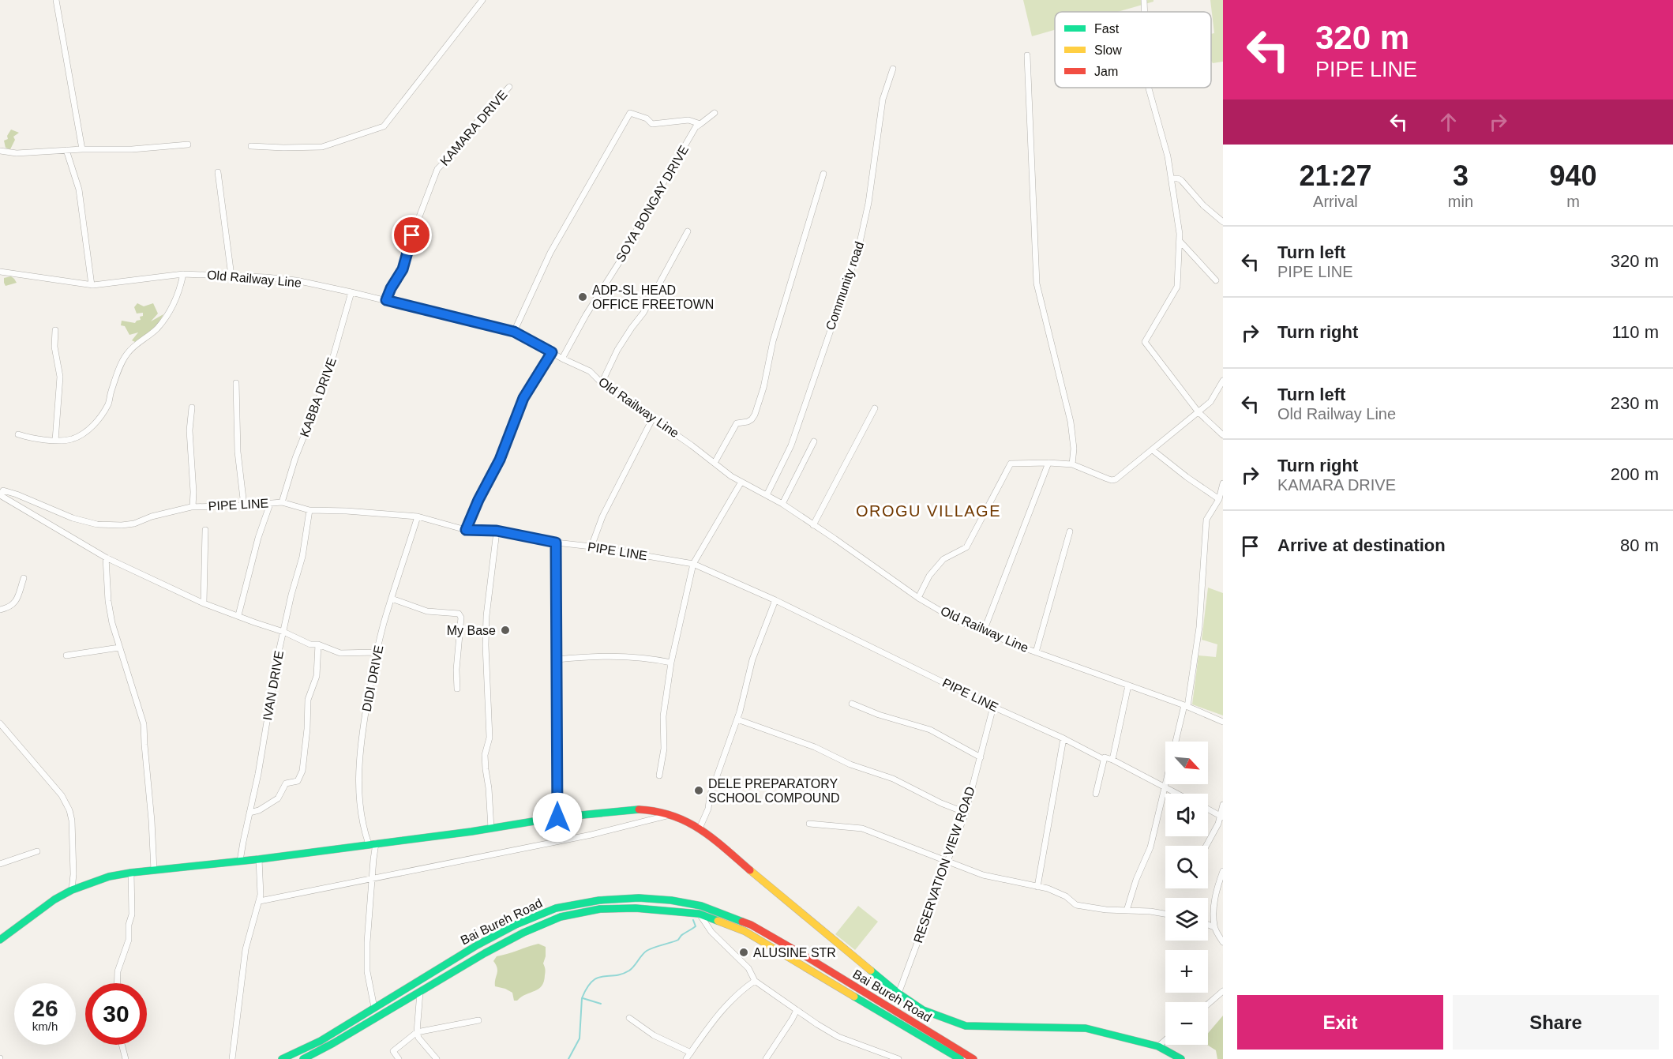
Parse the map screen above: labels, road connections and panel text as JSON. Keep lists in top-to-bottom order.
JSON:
{
  "streets": {
    "main road": ["Bai Bureh Road"],
    "street": [
      "KAMARA DRIVE",
      "SOYA BONGAY DRIVE",
      "Old Railway Line",
      "Community road",
      "KABBA DRIVE",
      "PIPE LINE",
      "DIDI DRIVE",
      "IVAN DRIVE",
      "RESERVATION VIEW ROAD"
    ]
  },
  "crossings": [
    ["KAMARA DRIVE", "Old Railway Line"],
    ["SOYA BONGAY DRIVE", "Old Railway Line"],
    ["Old Railway Line", "Community road"],
    ["Old Railway Line", "KABBA DRIVE"],
    ["KABBA DRIVE", "PIPE LINE"],
    ["PIPE LINE", "DIDI DRIVE"],
    ["PIPE LINE", "IVAN DRIVE"],
    ["PIPE LINE", "RESERVATION VIEW ROAD"]
  ],
  "districts": ["OROGU VILLAGE"],
  "places": [
    "ADP-SL HEAD OFFICE FREETOWN",
    "My Base",
    "DELE PREPARATORY SCHOOL COMPOUND",
    "ALUSINE STR"
  ],
  "legend": ["Fast", "Slow", "Jam"],
  "north": "bottom right",
  "page": {
    "turn": ["320 m", "PIPE LINE"],
    "eta": [
      "21:27",
      "Arrival",
      "3",
      "min",
      "940",
      "m"
    ],
    "list": [
      {
        "name": "Turn left",
        "note": "PIPE LINE",
        "value": "320 m"
      },
      {
        "name": "Turn right",
        "value": "110 m"
      },
      {
        "name": "Turn left",
        "note": "Old Railway Line",
        "value": "230 m"
      },
      {
        "name": "Turn right",
        "note": "KAMARA DRIVE",
        "value": "200 m"
      },
      {
        "name": "Arrive at destination",
        "value": "80 m"
      }
    ],
    "map_buttons": ["+", "−"],
    "speed": "26 km/h",
    "limit": "30",
    "buttons": ["Exit", "Share"]
  }
}
